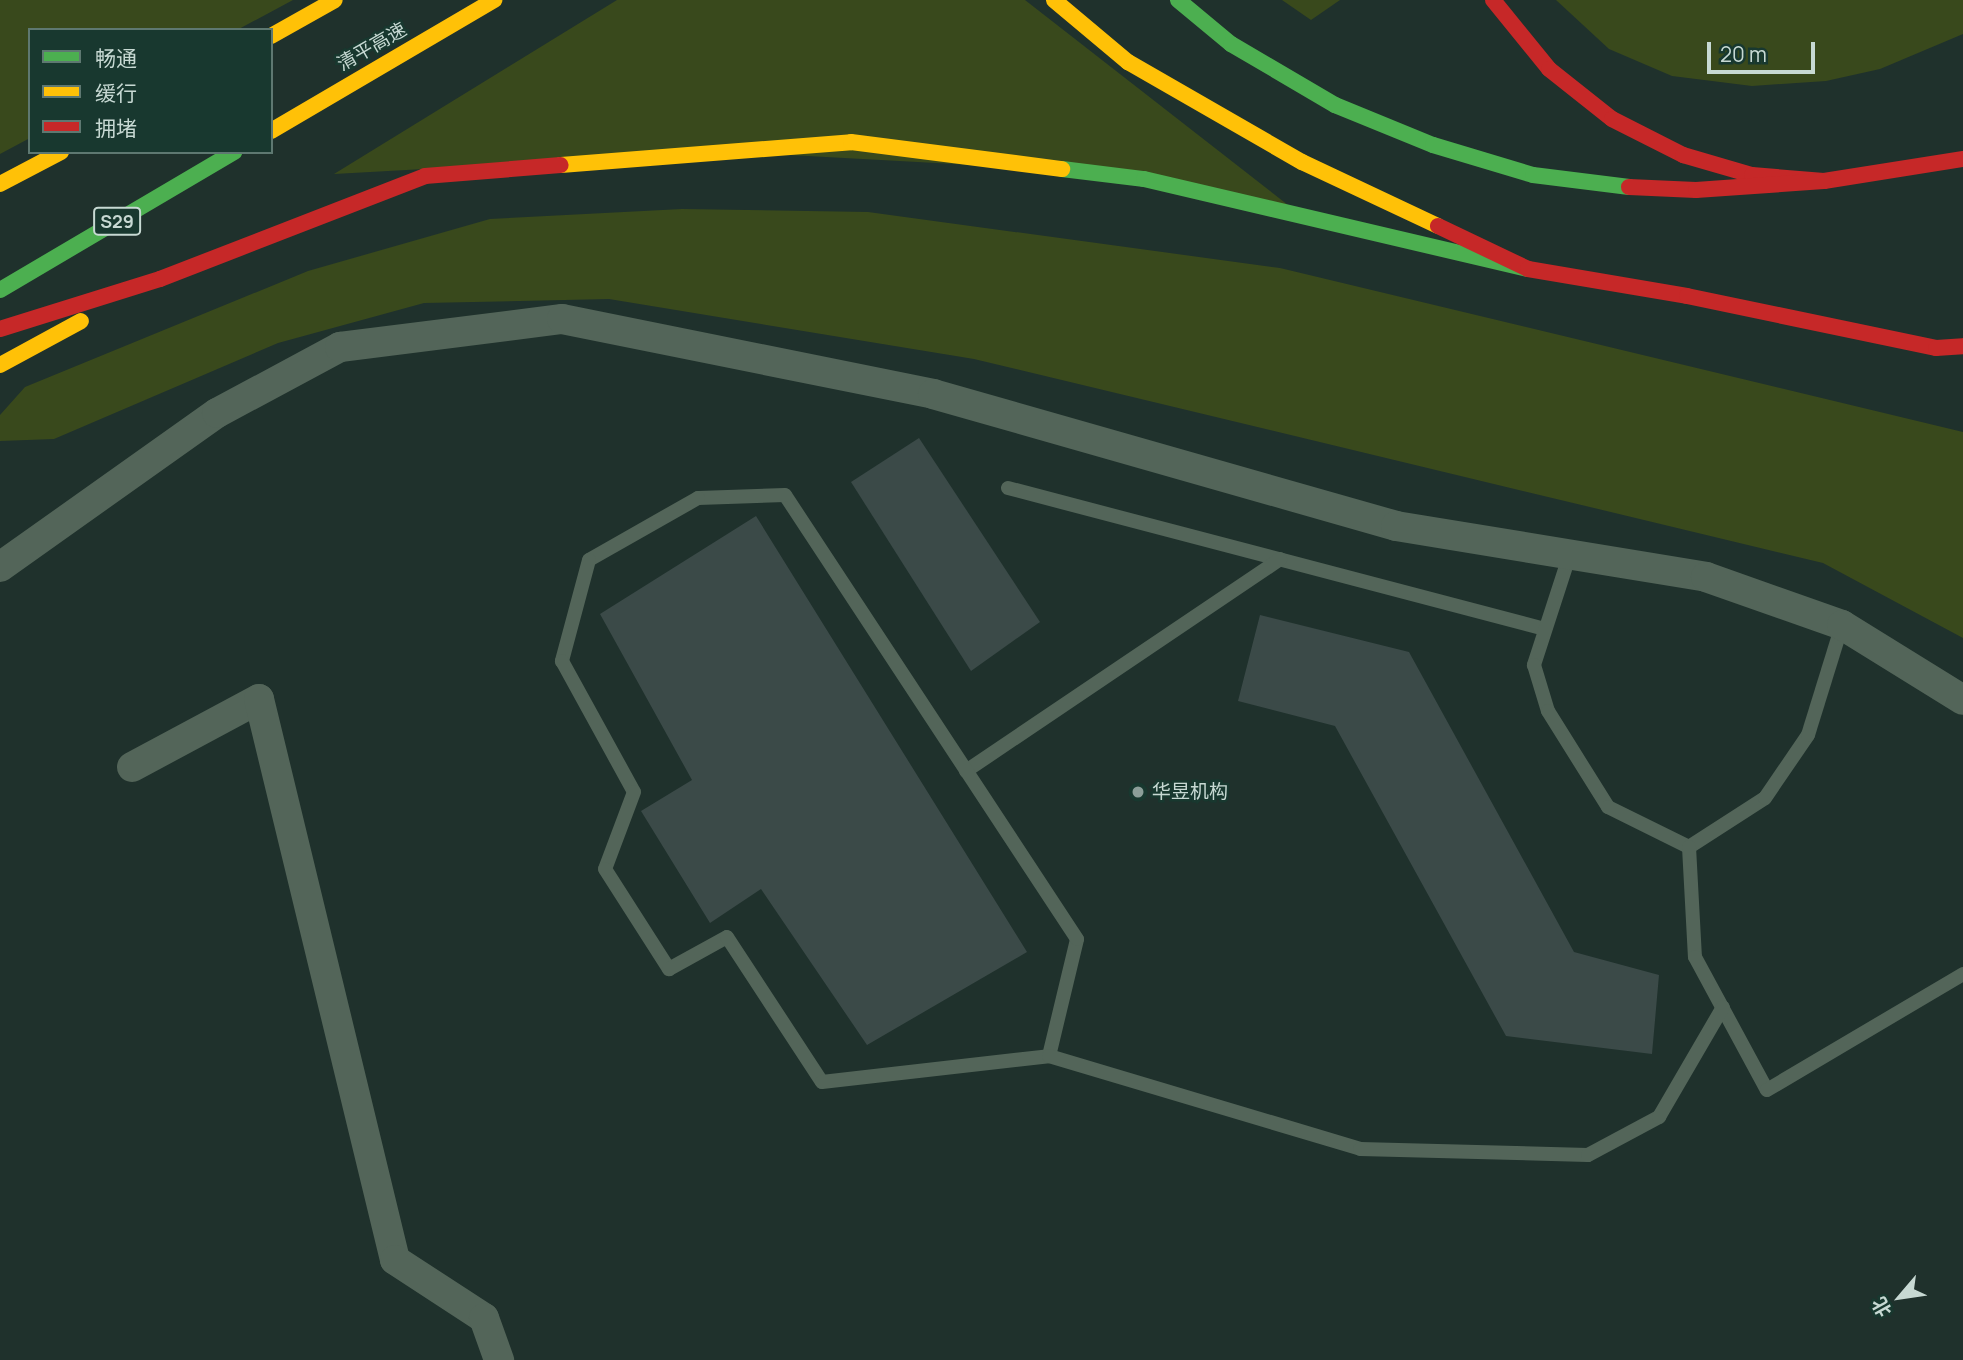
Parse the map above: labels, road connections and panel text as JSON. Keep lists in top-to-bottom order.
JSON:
{
  "streets": {
    "highway": ["清平高速", "S29"]
  },
  "places": ["华昱机构"],
  "legend": ["畅通", "缓行", "拥堵"],
  "scale_bar": "20 m",
  "north": "bottom left"
}
